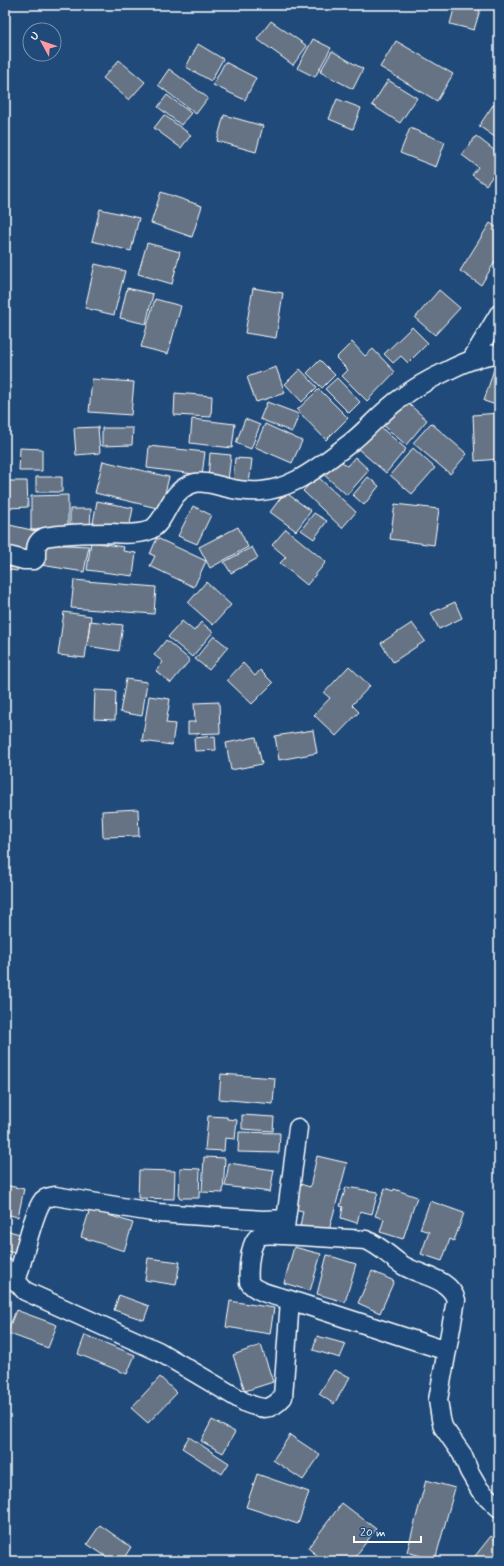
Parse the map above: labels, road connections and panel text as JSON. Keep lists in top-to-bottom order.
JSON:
{
  "scale_bar": "20 m",
  "north": "top left"
}
